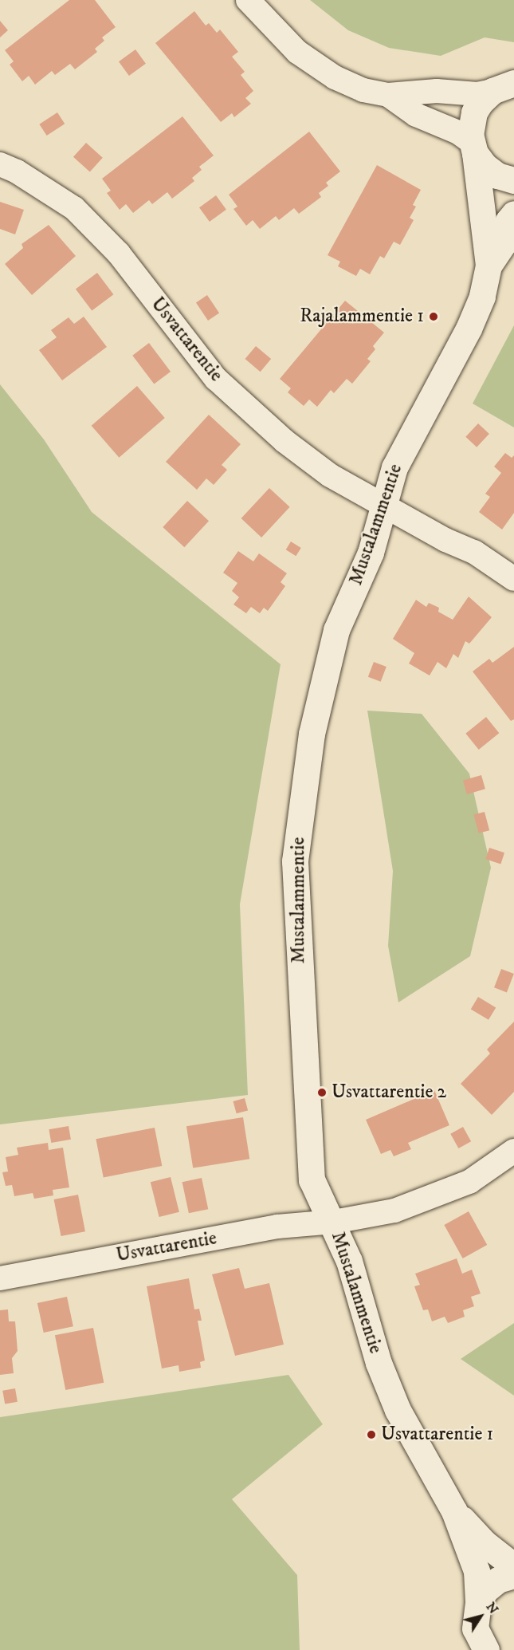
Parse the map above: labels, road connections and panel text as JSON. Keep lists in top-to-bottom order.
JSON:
{
  "streets": {
    "street": ["Usvattarentie", "Mustalammentie"]
  },
  "crossings": [
    ["Usvattarentie", "Mustalammentie"]
  ],
  "places": ["Rajalammentie 1", "Usvattarentie 2", "Usvattarentie 1"],
  "north": "top right"
}
